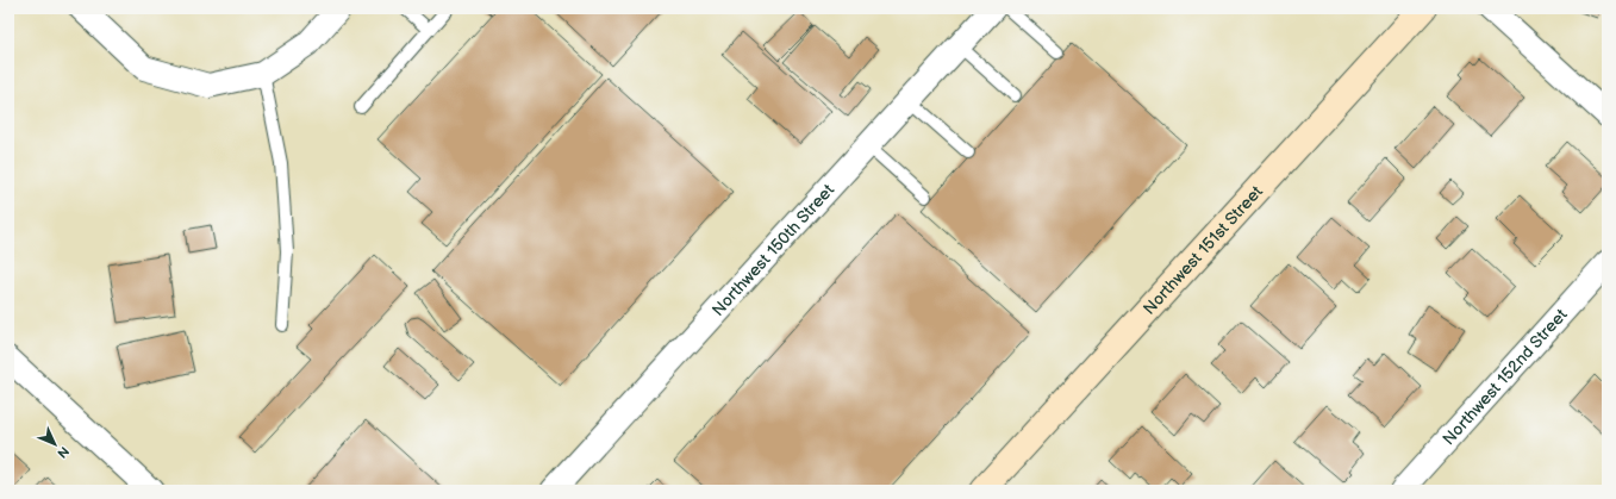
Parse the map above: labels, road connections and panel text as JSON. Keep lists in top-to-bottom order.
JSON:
{
  "streets": {
    "street": ["Northwest 150th Street", "Northwest 151st Street", "Northwest 152nd Street"]
  },
  "north": "bottom right"
}
